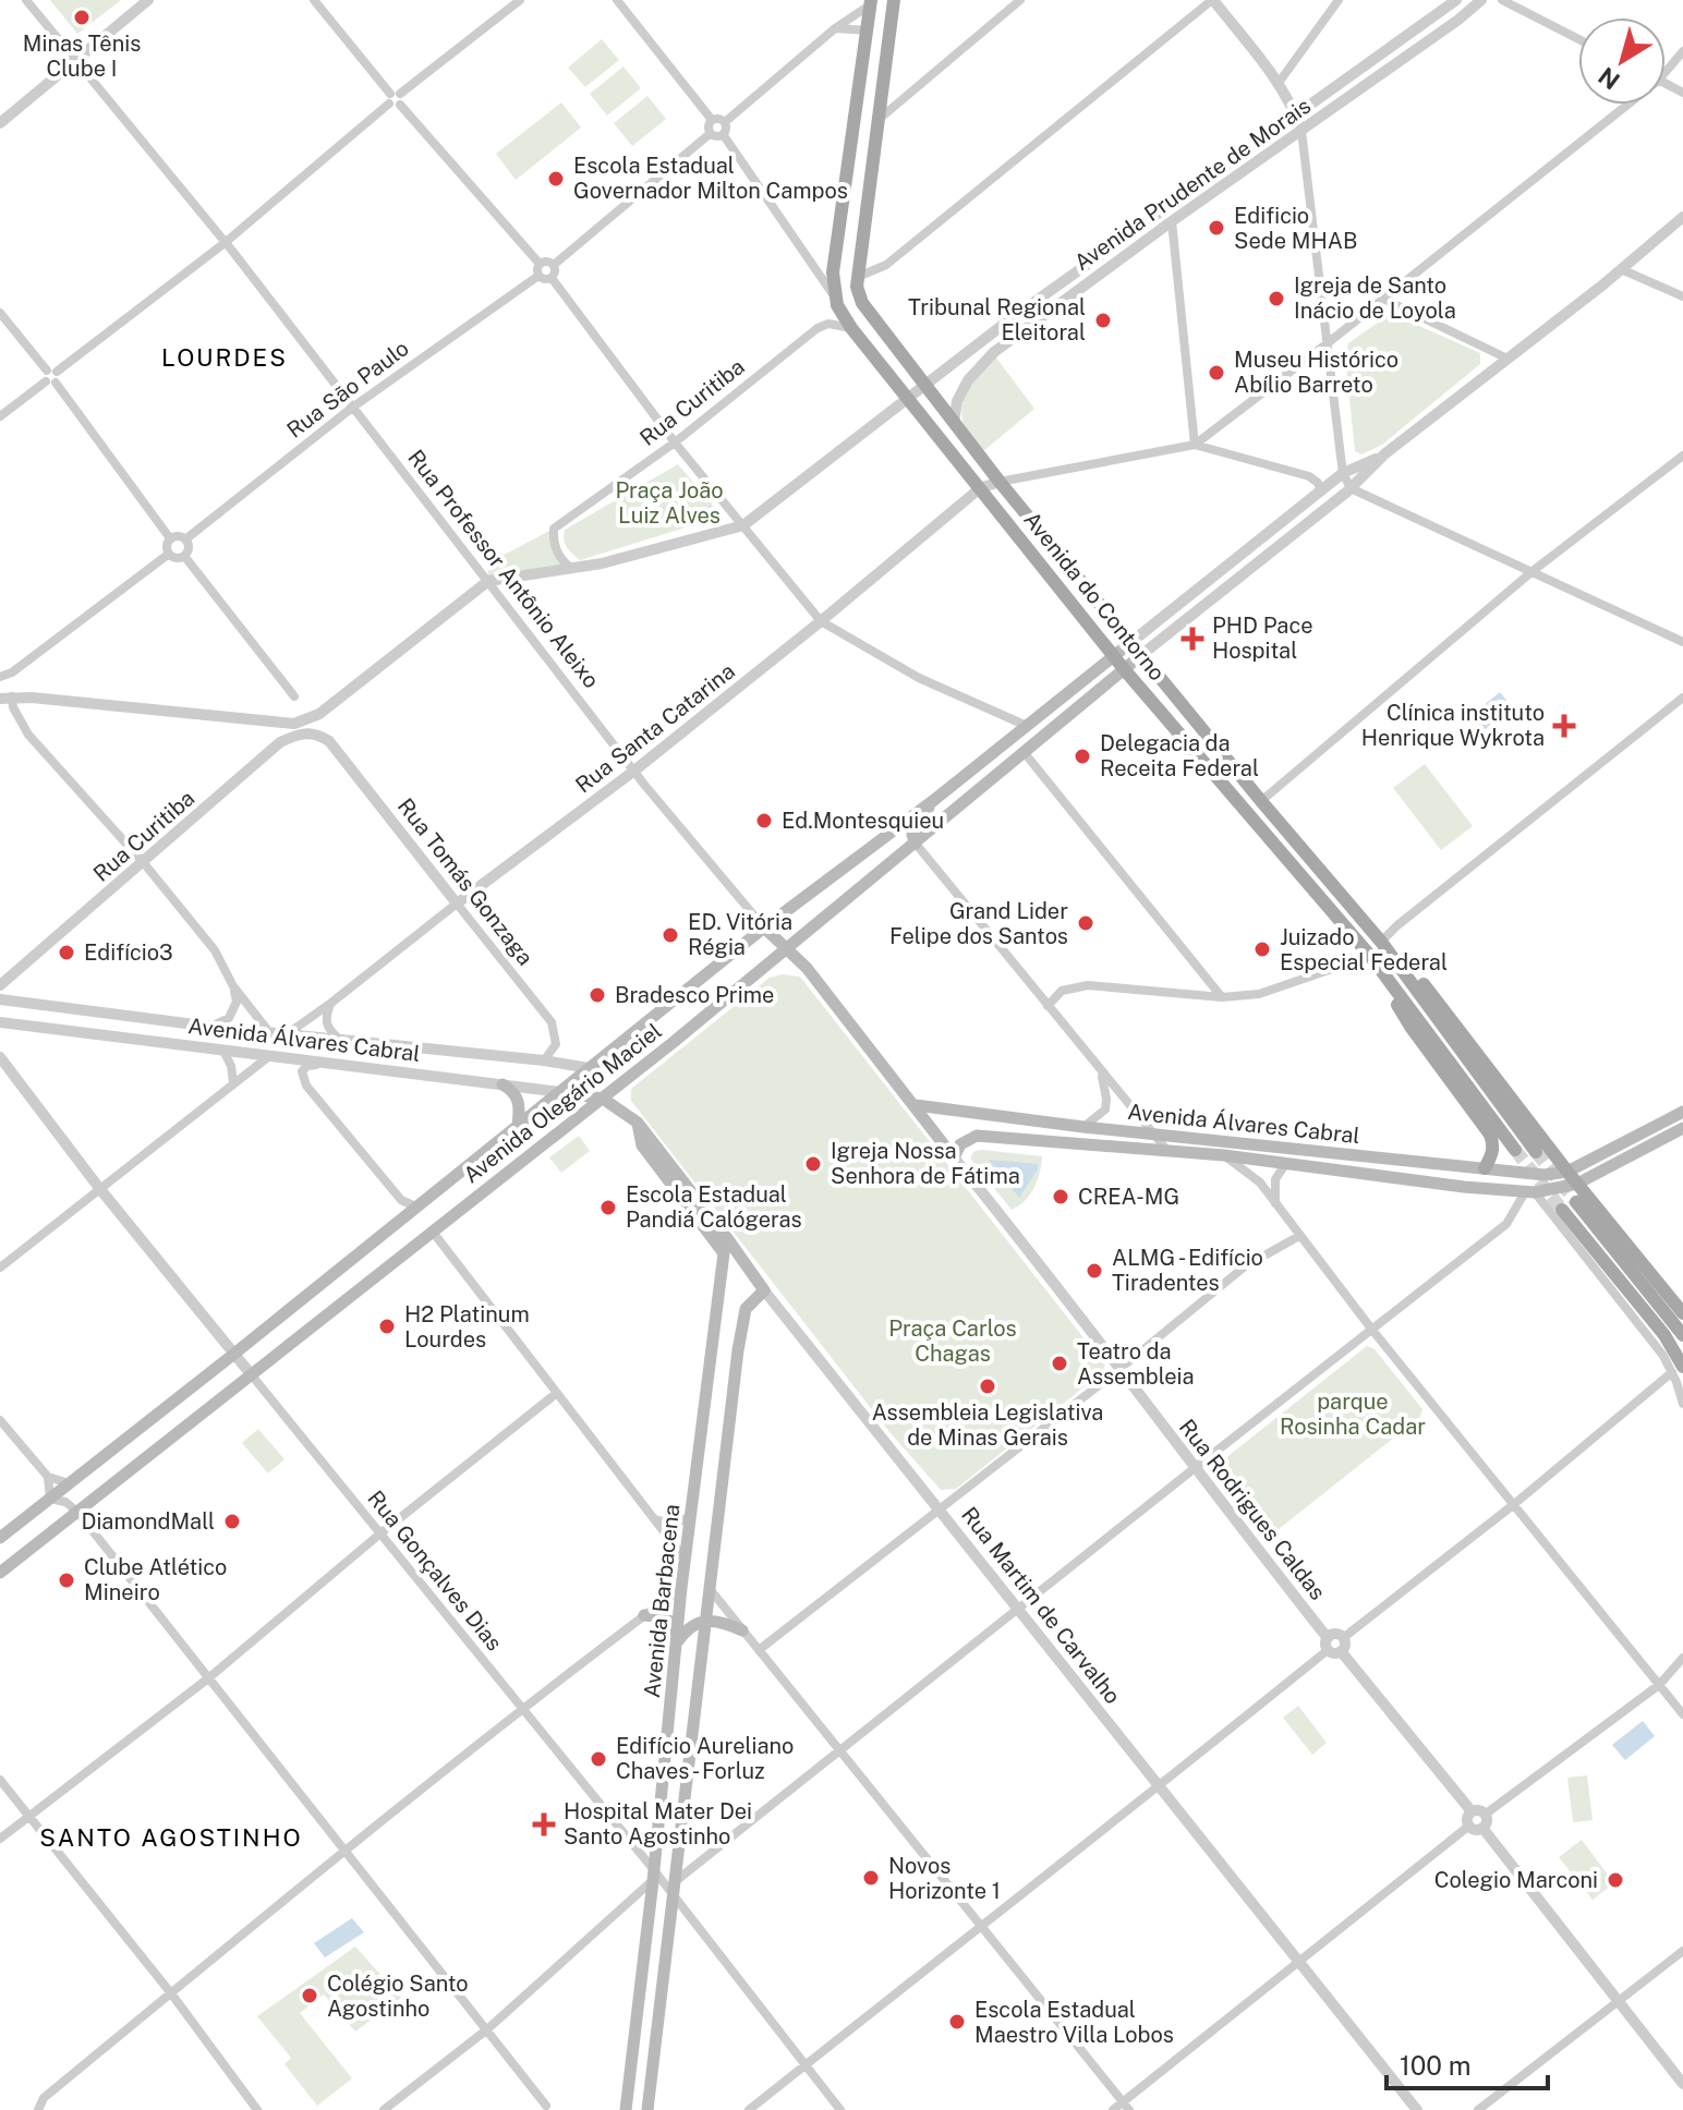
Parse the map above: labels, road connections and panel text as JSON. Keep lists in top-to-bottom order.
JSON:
{
  "streets": {
    "main road": [
      "Rua Professor Antônio Aleixo",
      "Avenida do Contorno",
      "Avenida Álvares Cabral",
      "Avenida Olegário Maciel",
      "Avenida Barbacena",
      "Rua Martim de Carvalho"
    ],
    "street": [
      "Avenida Prudente de Morais",
      "Rua São Paulo",
      "Rua Curitiba",
      "Rua Santa Catarina",
      "Rua Tomás Gonzaga",
      "Rua Rodrigues Caldas",
      "Rua Gonçalves Dias"
    ]
  },
  "crossings": [
    ["Avenida Prudente de Morais", "Avenida do Contorno"],
    ["Rua São Paulo", "Rua Professor Antônio Aleixo"],
    ["Rua Curitiba", "Avenida do Contorno"],
    ["Rua Curitiba", "Rua Tomás Gonzaga"],
    ["Rua Professor Antônio Aleixo", "Rua Santa Catarina"],
    ["Rua Professor Antônio Aleixo", "Avenida Álvares Cabral"],
    ["Rua Professor Antônio Aleixo", "Avenida Olegário Maciel"],
    ["Rua Professor Antônio Aleixo", "Rua Rodrigues Caldas"],
    ["Avenida do Contorno", "Rua Santa Catarina"],
    ["Avenida do Contorno", "Avenida Olegário Maciel"],
    ["Rua Santa Catarina", "Rua Tomás Gonzaga"],
    ["Rua Santa Catarina", "Avenida Álvares Cabral"],
    ["Rua Tomás Gonzaga", "Avenida Álvares Cabral"],
    ["Avenida Álvares Cabral", "Avenida Olegário Maciel"],
    ["Avenida Álvares Cabral", "Rua Rodrigues Caldas"],
    ["Avenida Álvares Cabral", "Rua Martim de Carvalho"],
    ["Avenida Olegário Maciel", "Rua Gonçalves Dias"],
    ["Avenida Olegário Maciel", "Rua Martim de Carvalho"],
    ["Rua Gonçalves Dias", "Avenida Barbacena"],
    ["Avenida Barbacena", "Rua Martim de Carvalho"]
  ],
  "districts": ["LOURDES", "SANTO AGOSTINHO"],
  "parks": ["Praça João Luiz Alves", "Praça Carlos Chagas", "parque Rosinha Cadar"],
  "places": {
    "other": [
      "Minas Tênis Clube I",
      "Escola Estadual Governador Milton Campos",
      "Edificio Sede MHAB",
      "Igreja de Santo Inácio de Loyola",
      "Tribunal Regional Eleitoral",
      "Museu Histórico Abílio Barreto",
      "Delegacia da Receita Federal",
      "Ed.Montesquieu",
      "Grand Lider Felipe dos Santos",
      "ED. Vitória Régia",
      "Juizado Especial Federal",
      "Edifício3",
      "Bradesco Prime",
      "Igreja Nossa Senhora de Fátima",
      "CREA-MG",
      "Escola Estadual Pandiá Calógeras",
      "ALMG - Edifício Tiradentes",
      "H2 Platinum Lourdes",
      "Teatro da Assembleia",
      "Assembleia Legislativa de Minas Gerais",
      "DiamondMall",
      "Clube Atlético Mineiro",
      "Edifício Aureliano Chaves - Forluz",
      "Novos Horizonte 1",
      "Colegio Marconi",
      "Colégio Santo Agostinho",
      "Escola Estadual Maestro Villa Lobos"
    ],
    "health": ["PHD Pace Hospital", "Clínica instituto Henrique Wykrota", "Hospital Mater Dei Santo Agostinho"]
  },
  "scale_bar": "100 m",
  "north": "bottom left"
}
